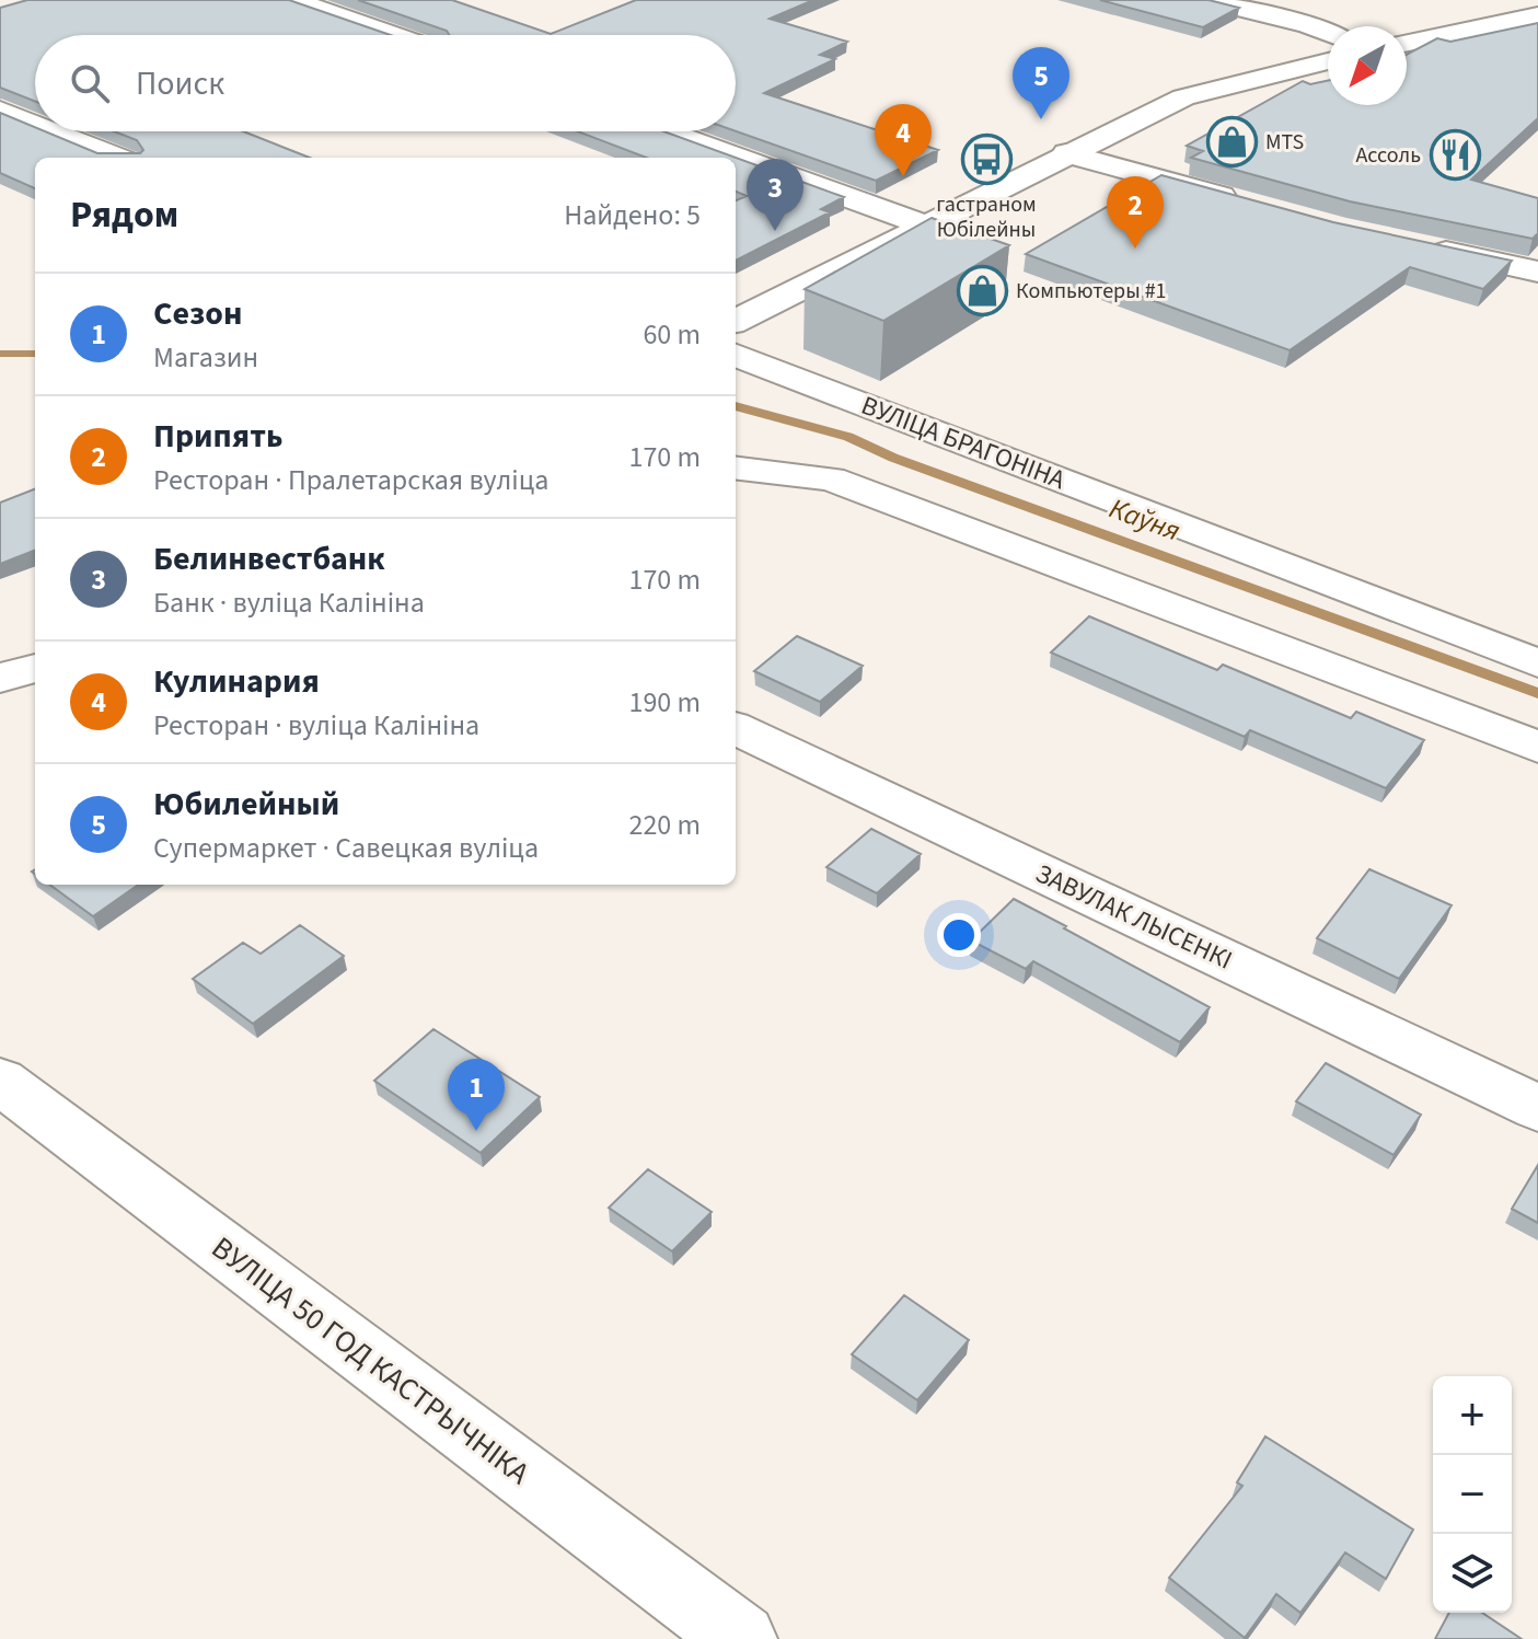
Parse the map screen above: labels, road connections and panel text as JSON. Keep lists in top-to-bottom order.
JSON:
{
  "streets": {
    "street": ["ВУЛІЦА БРАГОНІНА", "ЗАВУЛАК ЛЫСЕНКІ", "ВУЛІЦА 50 ГОД КАСТРЫЧНІКА"]
  },
  "water": ["Каўня"],
  "places": {
    "shop": ["MTS", "Компьютеры #1"],
    "restaurant": ["Ассоль"],
    "bus stop": ["гастраном Юбілейны"]
  },
  "north": "bottom left",
  "page": {
    "search": "Поиск",
    "pins": [
      "5",
      "4",
      "3",
      "2",
      "1"
    ],
    "heading": ["Рядом", "Найдено: 5"],
    "list": [
      {
        "mark": "1",
        "name": "Сезон",
        "note": "Магазин",
        "value": "60 m"
      },
      {
        "mark": "2",
        "name": "Припять",
        "note": "Ресторан · Пралетарская вуліца",
        "value": "170 m"
      },
      {
        "mark": "3",
        "name": "Белинвестбанк",
        "note": "Банк · вуліца Калініна",
        "value": "170 m"
      },
      {
        "mark": "4",
        "name": "Кулинария",
        "note": "Ресторан · вуліца Калініна",
        "value": "190 m"
      },
      {
        "mark": "5",
        "name": "Юбилейный",
        "note": "Супермаркет · Савецкая вуліца",
        "value": "220 m"
      }
    ],
    "map_buttons": ["+", "−"]
  }
}
